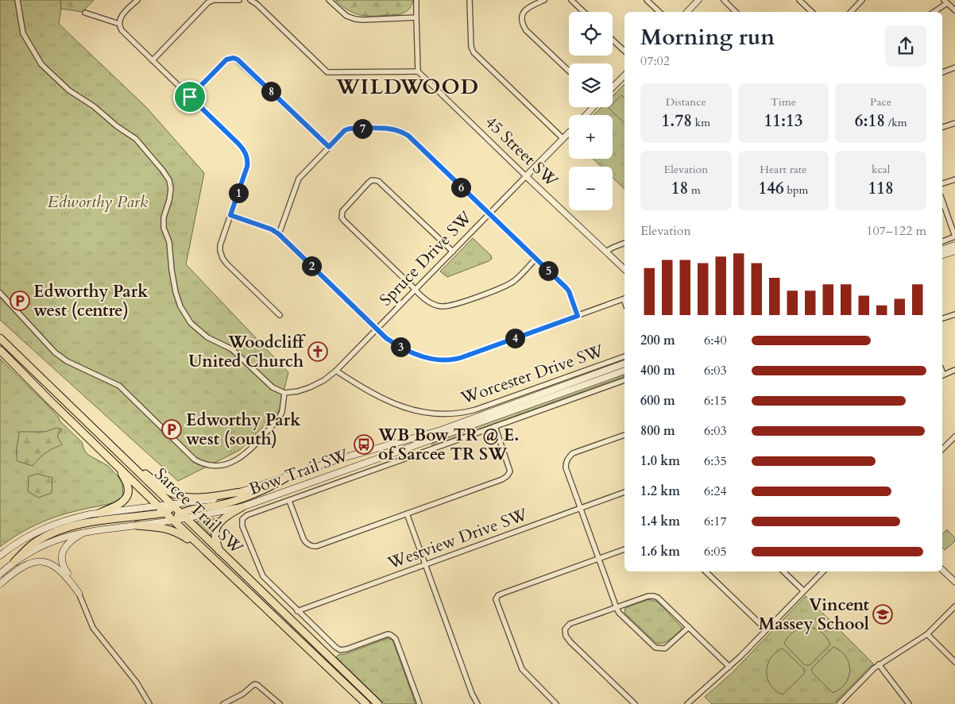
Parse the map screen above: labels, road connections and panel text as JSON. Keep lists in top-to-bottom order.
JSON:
{
  "streets": {
    "highway": ["Sarcee Trail SW"],
    "main road": ["Bow Trail SW"],
    "street": [
      "45 Street SW",
      "Spruce Drive SW",
      "Worcester Drive SW",
      "Westview Drive SW"
    ]
  },
  "crossings": [
    ["45 Street SW", "Spruce Drive SW"],
    ["Spruce Drive SW", "Worcester Drive SW"],
    ["Bow Trail SW", "Sarcee Trail SW"]
  ],
  "districts": ["WILDWOOD"],
  "parks": ["Edworthy Park"],
  "places": {
    "parking": ["Edworthy Park west (centre)", "Edworthy Park west (south)"],
    "church": ["Woodcliff United Church"],
    "bus stop": ["WB Bow TR @ E. of Sarcee TR SW"],
    "school or university": ["Vincent Massey School"]
  },
  "page": {
    "map_buttons": ["+", "−"],
    "heading": ["Morning run", "07:02"],
    "stats": [
      ["Distance", "1.78 km"],
      ["Time", "11:13"],
      ["Pace", "6:18 /km"],
      ["Elevation", "18 m"],
      ["Heart rate", "146 bpm"],
      ["kcal", "118"]
    ],
    "pins": [
      "8",
      "7",
      "6",
      "1",
      "2",
      "5",
      "4",
      "3"
    ],
    "chart": ["Elevation", "107–122 m"],
    "list": [
      {
        "name": "200 m",
        "note": "6:40"
      },
      {
        "name": "400 m",
        "note": "6:03"
      },
      {
        "name": "600 m",
        "note": "6:15"
      },
      {
        "name": "800 m",
        "note": "6:03"
      },
      {
        "name": "1.0 km",
        "note": "6:35"
      },
      {
        "name": "1.2 km",
        "note": "6:24"
      },
      {
        "name": "1.4 km",
        "note": "6:17"
      },
      {
        "name": "1.6 km",
        "note": "6:05"
      }
    ]
  }
}
